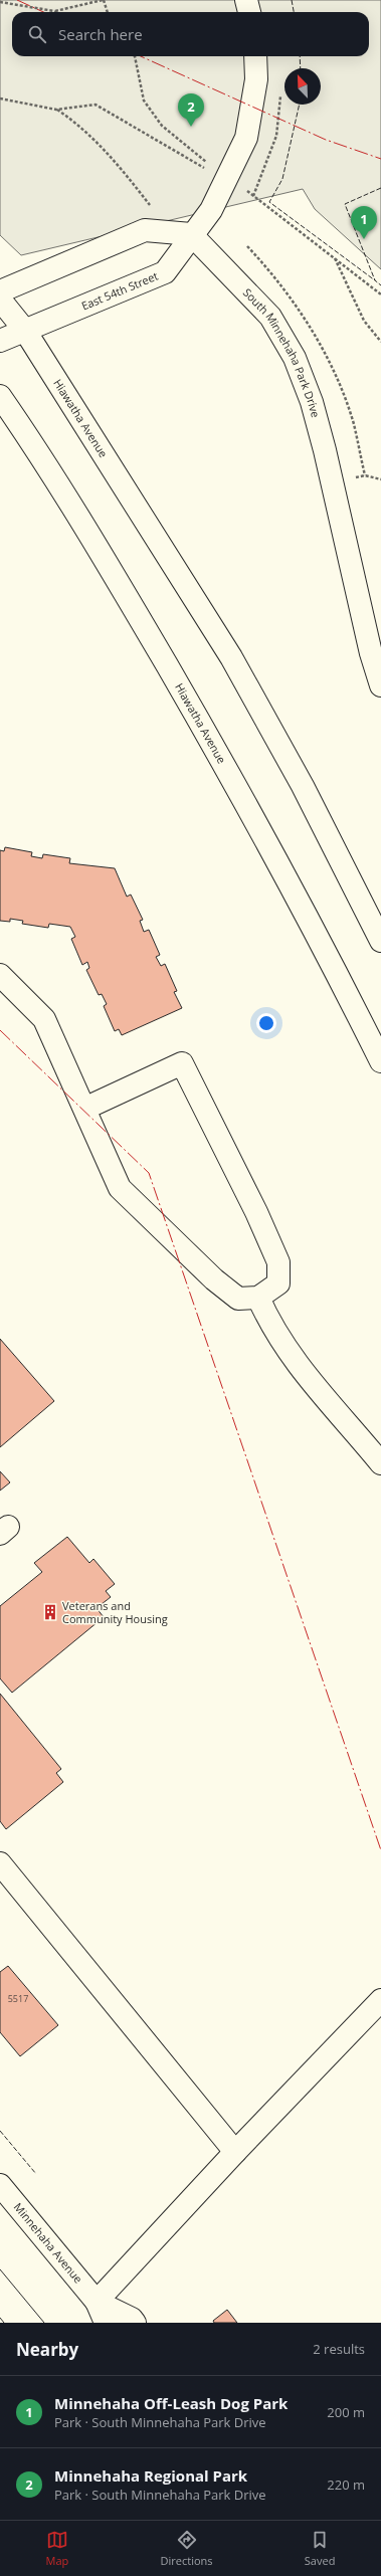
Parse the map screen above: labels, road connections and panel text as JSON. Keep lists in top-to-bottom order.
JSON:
{
  "streets": {
    "main road": [
      "East 54th Street",
      "South Minnehaha Park Drive",
      "Hiawatha Avenue",
      "Minnehaha Avenue"
    ]
  },
  "crossings": [
    ["East 54th Street", "South Minnehaha Park Drive"],
    ["East 54th Street", "Hiawatha Avenue"]
  ],
  "places": {
    "building": ["Veterans and Community Housing"]
  },
  "house_numbers": ["5517"],
  "north": "top left",
  "page": {
    "search": "Search here",
    "pins": ["2", "1"],
    "heading": ["Nearby", "2 results"],
    "list": [
      {
        "mark": "1",
        "name": "Minnehaha Off-Leash Dog Park",
        "note": "Park · South Minnehaha Park Drive",
        "value": "200 m"
      },
      {
        "mark": "2",
        "name": "Minnehaha Regional Park",
        "note": "Park · South Minnehaha Park Drive",
        "value": "220 m"
      }
    ],
    "nav": ["Map", "Directions", "Saved"]
  }
}
